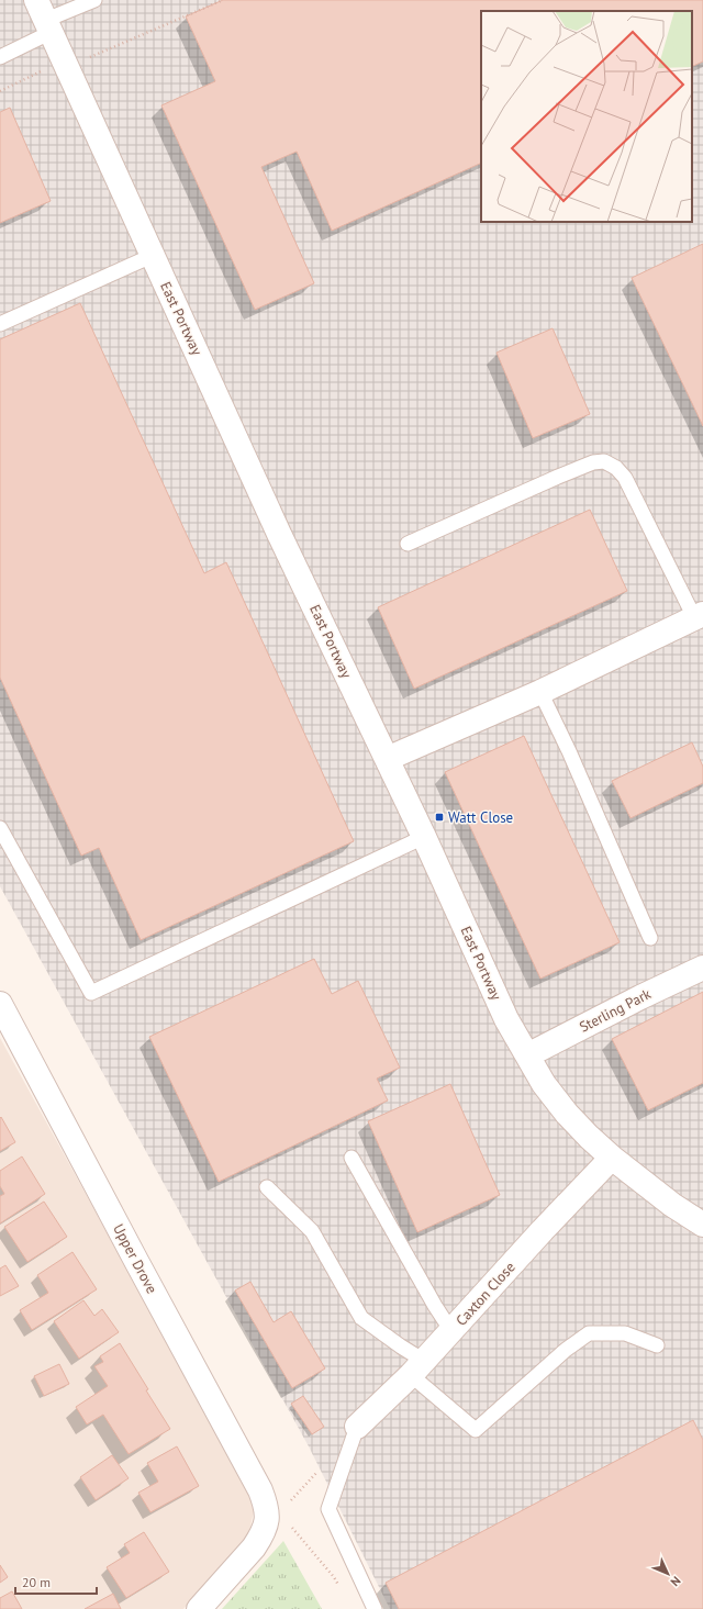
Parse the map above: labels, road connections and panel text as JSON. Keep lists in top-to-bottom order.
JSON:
{
  "streets": {
    "street": [
      "East Portway",
      "Sterling Park",
      "Upper Drove",
      "Caxton Close"
    ]
  },
  "crossings": [
    ["East Portway", "Sterling Park"],
    ["East Portway", "Caxton Close"]
  ],
  "places": {
    "transit": ["Watt Close"]
  },
  "scale_bar": "20 m",
  "north": "bottom right"
}
